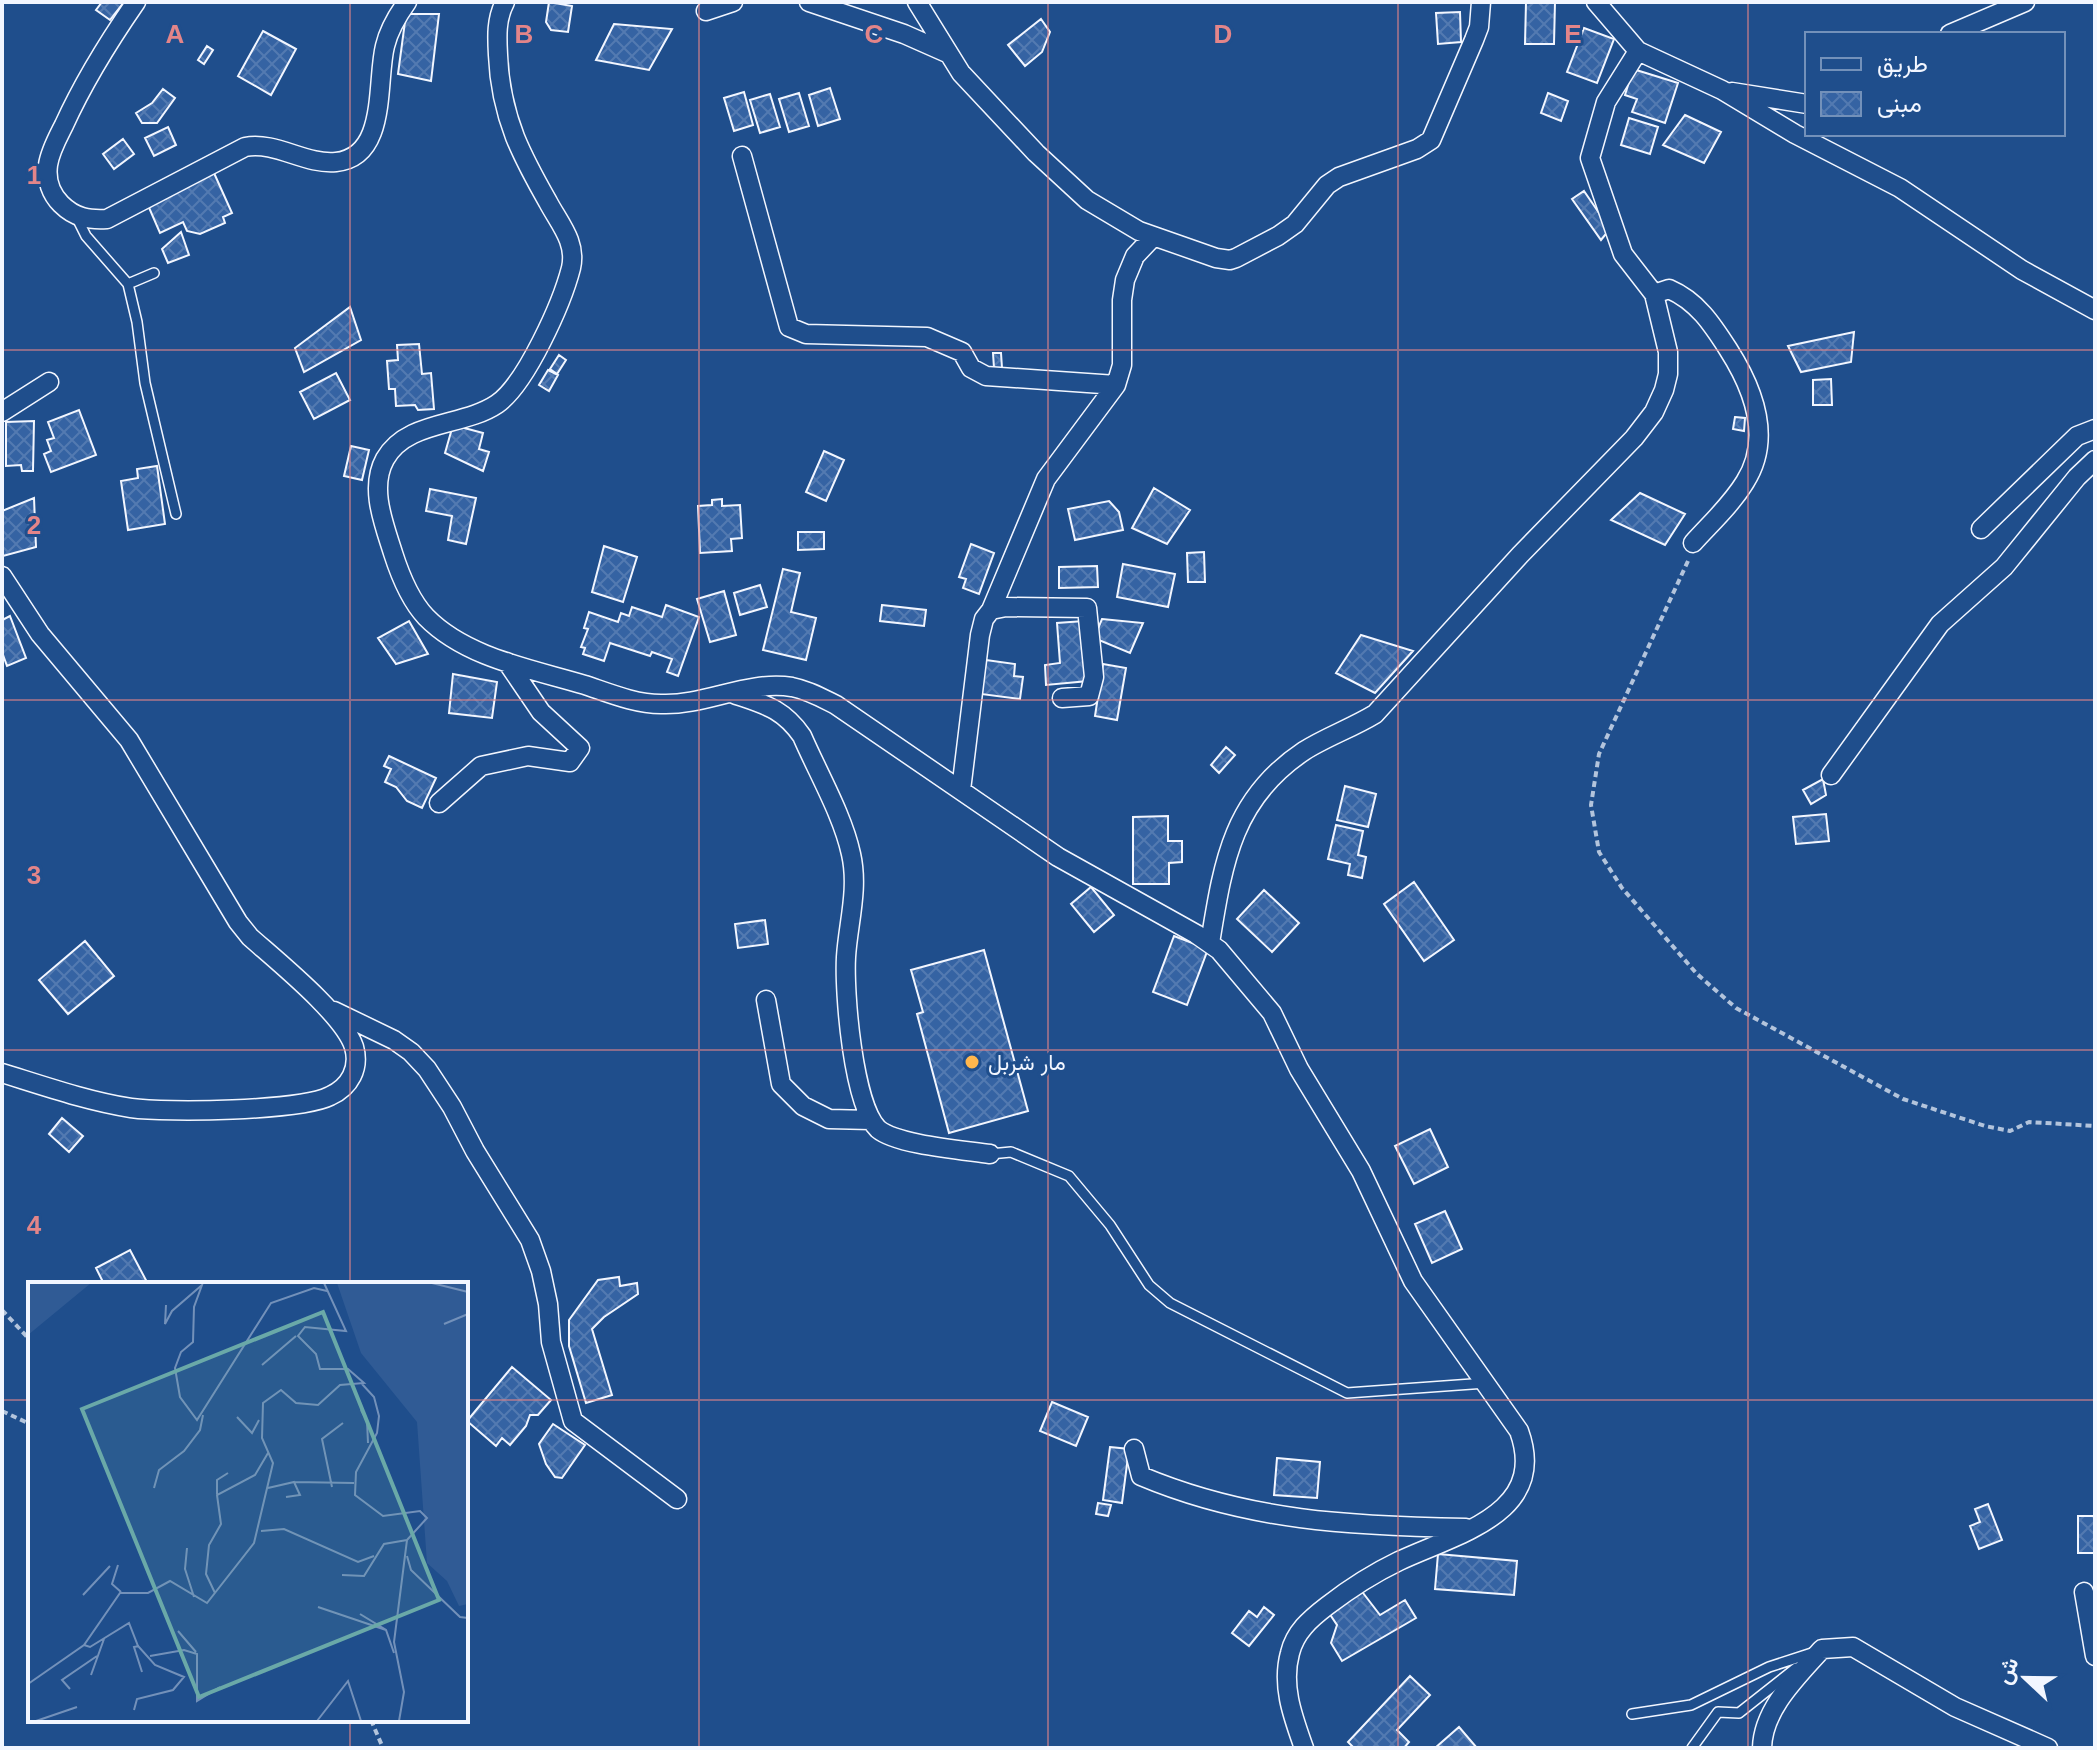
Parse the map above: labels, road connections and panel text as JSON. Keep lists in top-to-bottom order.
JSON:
{
  "places": ["مار شربل"],
  "legend": ["طريق", "مبنى"],
  "north": "left",
  "grid": {
    "columns": [
      "A",
      "B",
      "C",
      "D",
      "E"
    ],
    "rows": [
      "1",
      "2",
      "3",
      "4"
    ]
  }
}
